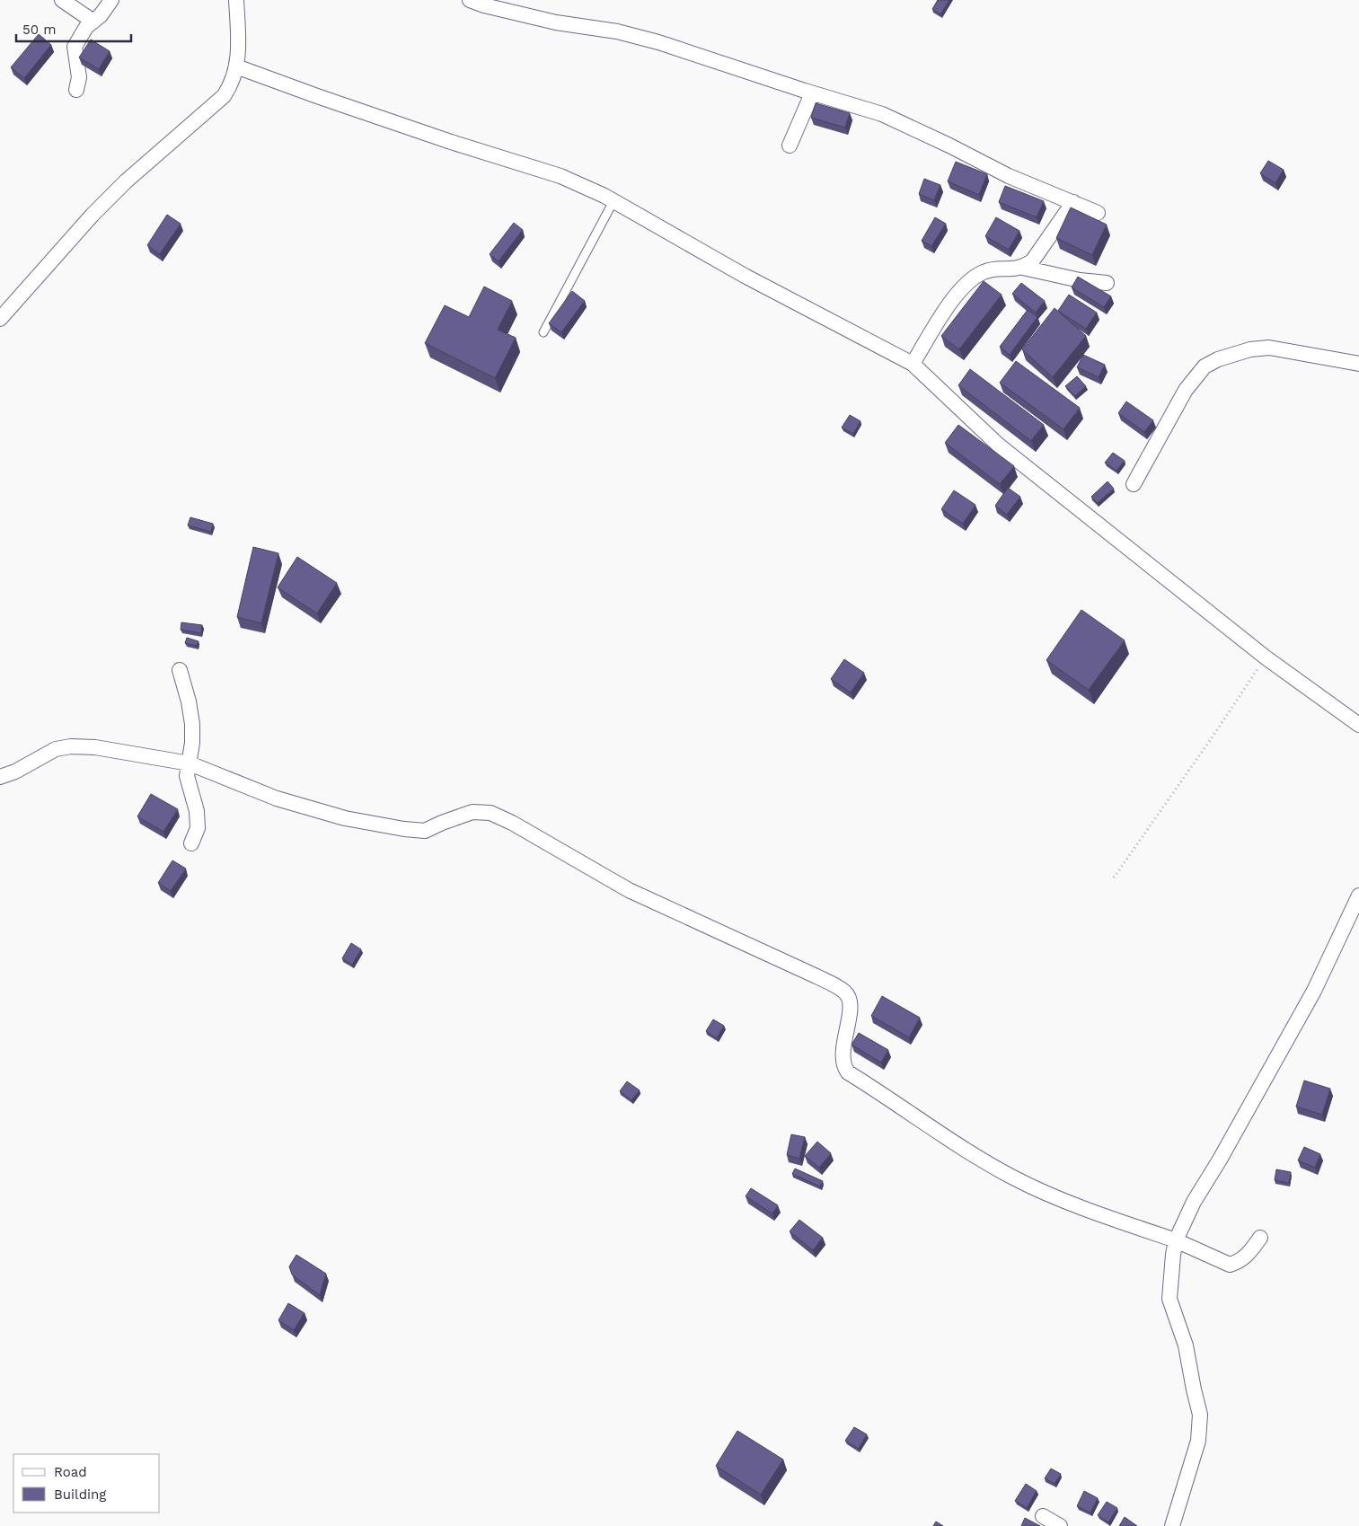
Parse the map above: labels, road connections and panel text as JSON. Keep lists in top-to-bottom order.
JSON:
{
  "legend": ["Road", "Building"],
  "scale_bar": "50 m"
}
